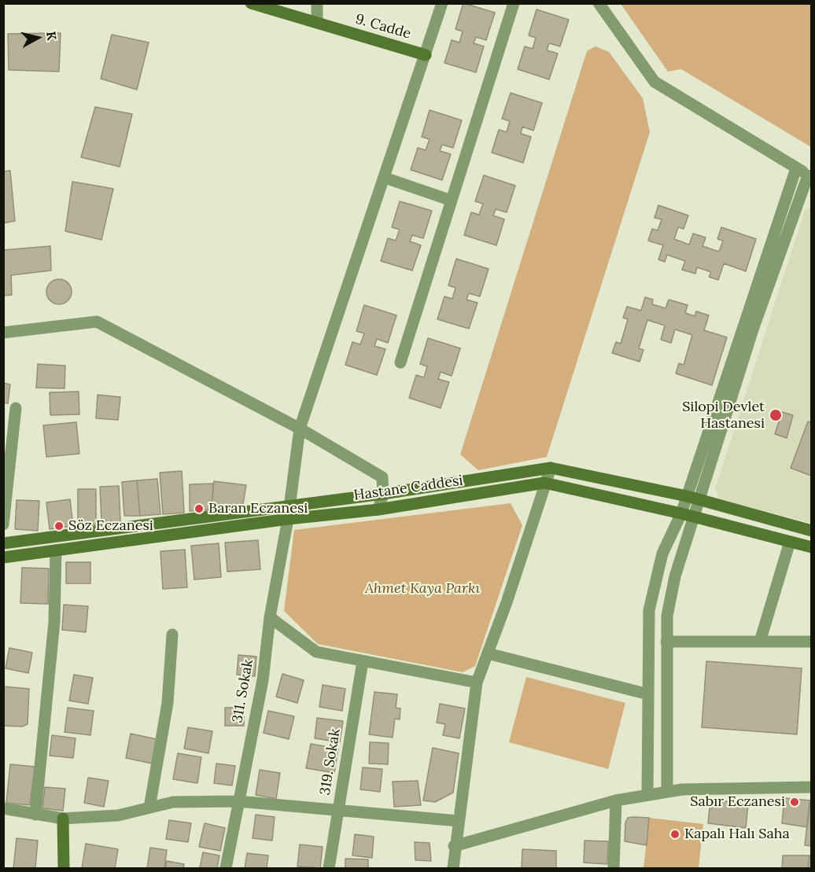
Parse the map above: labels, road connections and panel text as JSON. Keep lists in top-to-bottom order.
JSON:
{
  "streets": {
    "main road": ["9. Cadde", "Hastane Caddesi"],
    "street": ["311. Sokak", "319. Sokak"]
  },
  "crossings": [
    ["9. Cadde", "311. Sokak"],
    ["Hastane Caddesi", "311. Sokak"]
  ],
  "parks": ["Ahmet Kaya Parkı"],
  "places": [
    "Silopi Devlet Hastanesi",
    "Baran Eczanesi",
    "Söz Eczanesi",
    "Sabır Eczanesi",
    "Kapalı Halı Saha"
  ],
  "north": "right"
}
